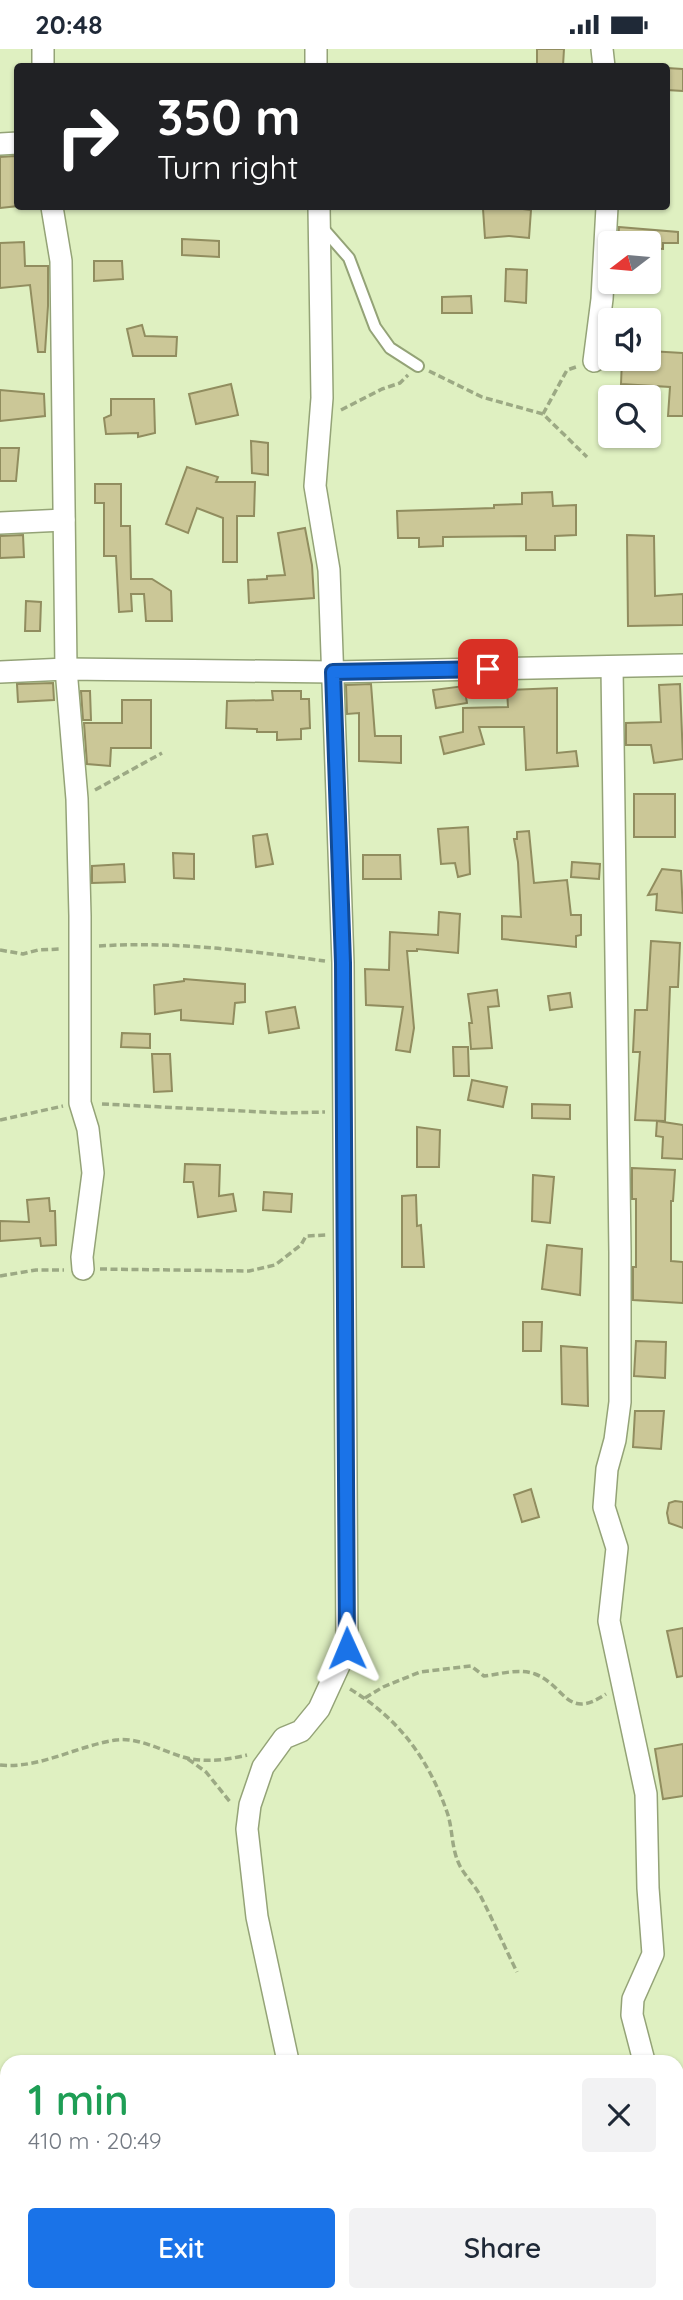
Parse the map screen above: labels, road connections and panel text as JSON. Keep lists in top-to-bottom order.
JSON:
{
  "north": "left",
  "page": {
    "status": "20:48",
    "turn": ["350 m", "Turn right"],
    "heading": ["1 min", "410 m · 20:49"],
    "buttons": ["Exit", "Share"]
  }
}
